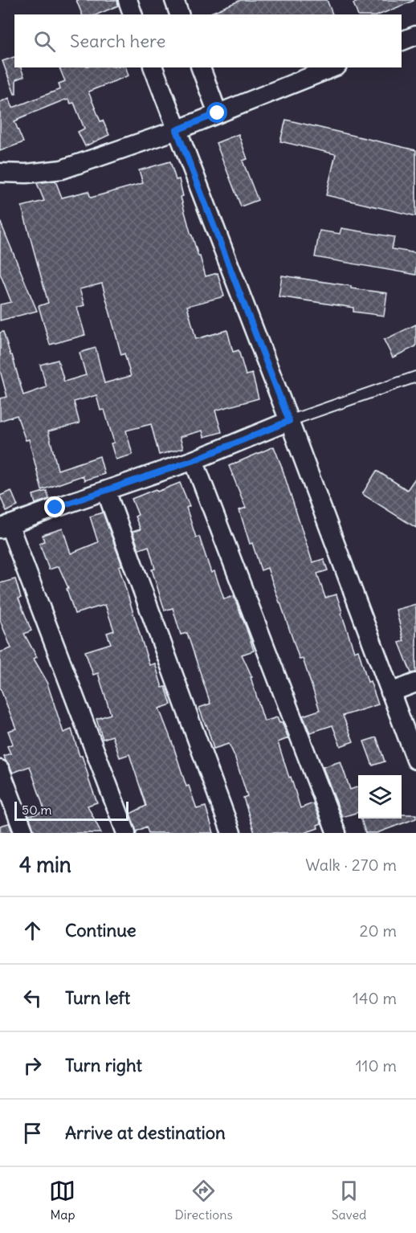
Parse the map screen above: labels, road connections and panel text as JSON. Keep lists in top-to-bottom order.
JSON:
{
  "scale_bar": "50 m",
  "page": {
    "search": "Search here",
    "scale": "50 m",
    "heading": ["4 min", "Walk · 270 m"],
    "list": [
      ["Continue", "20 m"],
      ["Turn left", "140 m"],
      ["Turn right", "110 m"],
      "Arrive at destination"
    ],
    "nav": ["Map", "Directions", "Saved"]
  }
}
